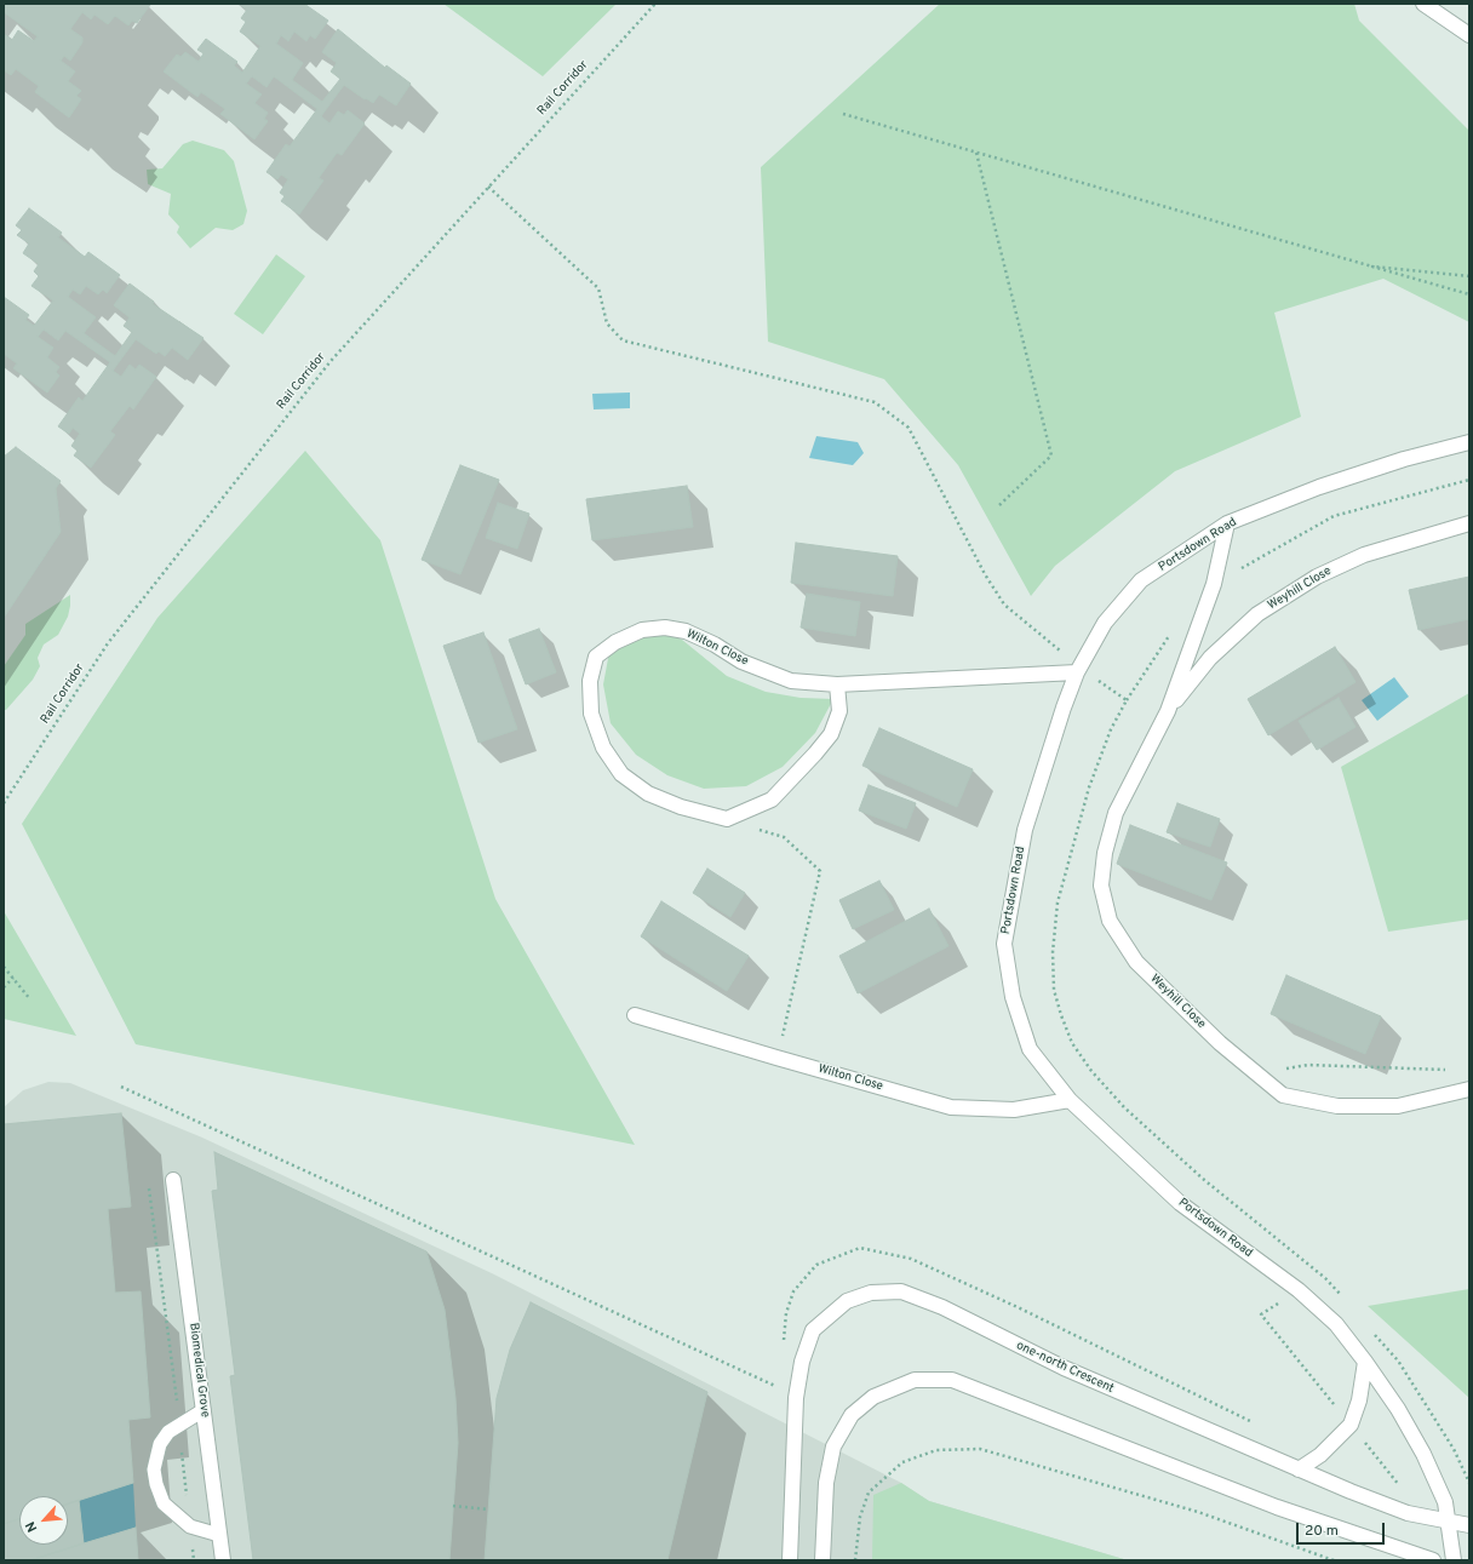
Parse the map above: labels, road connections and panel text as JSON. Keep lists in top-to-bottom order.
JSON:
{
  "streets": {
    "street": [
      "Portsdown Road",
      "Weyhill Close",
      "Wilton Close",
      "one-north Crescent",
      "Biomedical Grove"
    ],
    "path": ["Rail Corridor"]
  },
  "crossings": [
    ["Portsdown Road", "Weyhill Close"],
    ["Portsdown Road", "Wilton Close"],
    ["Portsdown Road", "one-north Crescent"]
  ],
  "scale_bar": "20 m",
  "north": "bottom left"
}
